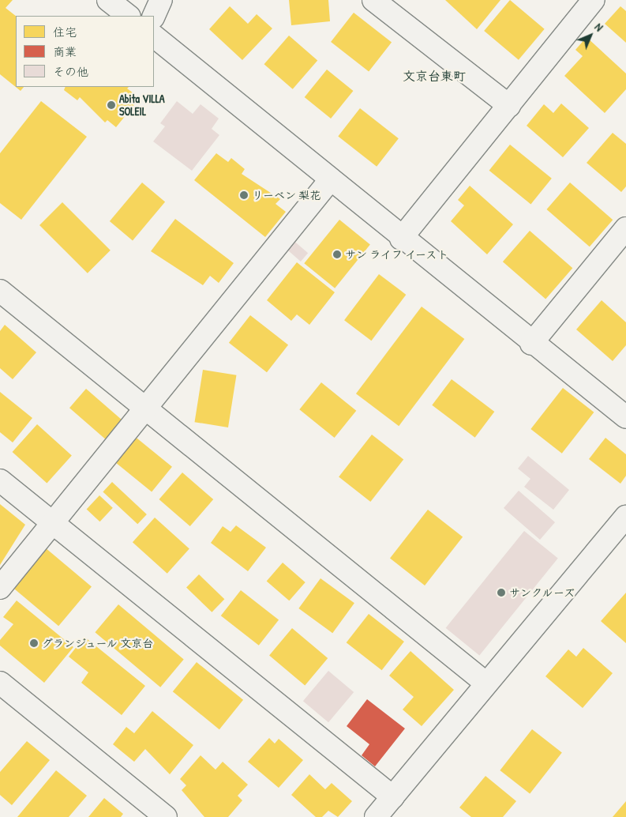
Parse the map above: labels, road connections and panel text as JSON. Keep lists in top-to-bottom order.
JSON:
{
  "districts": ["文京台東町"],
  "places": [
    "Abita VILLA SOLEIL",
    "リーベン 梨花",
    "サン ライフ イースト",
    "サンクルーズ",
    "グランジュール 文京台"
  ],
  "legend": ["住宅", "商業", "その他"],
  "north": "top right"
}
